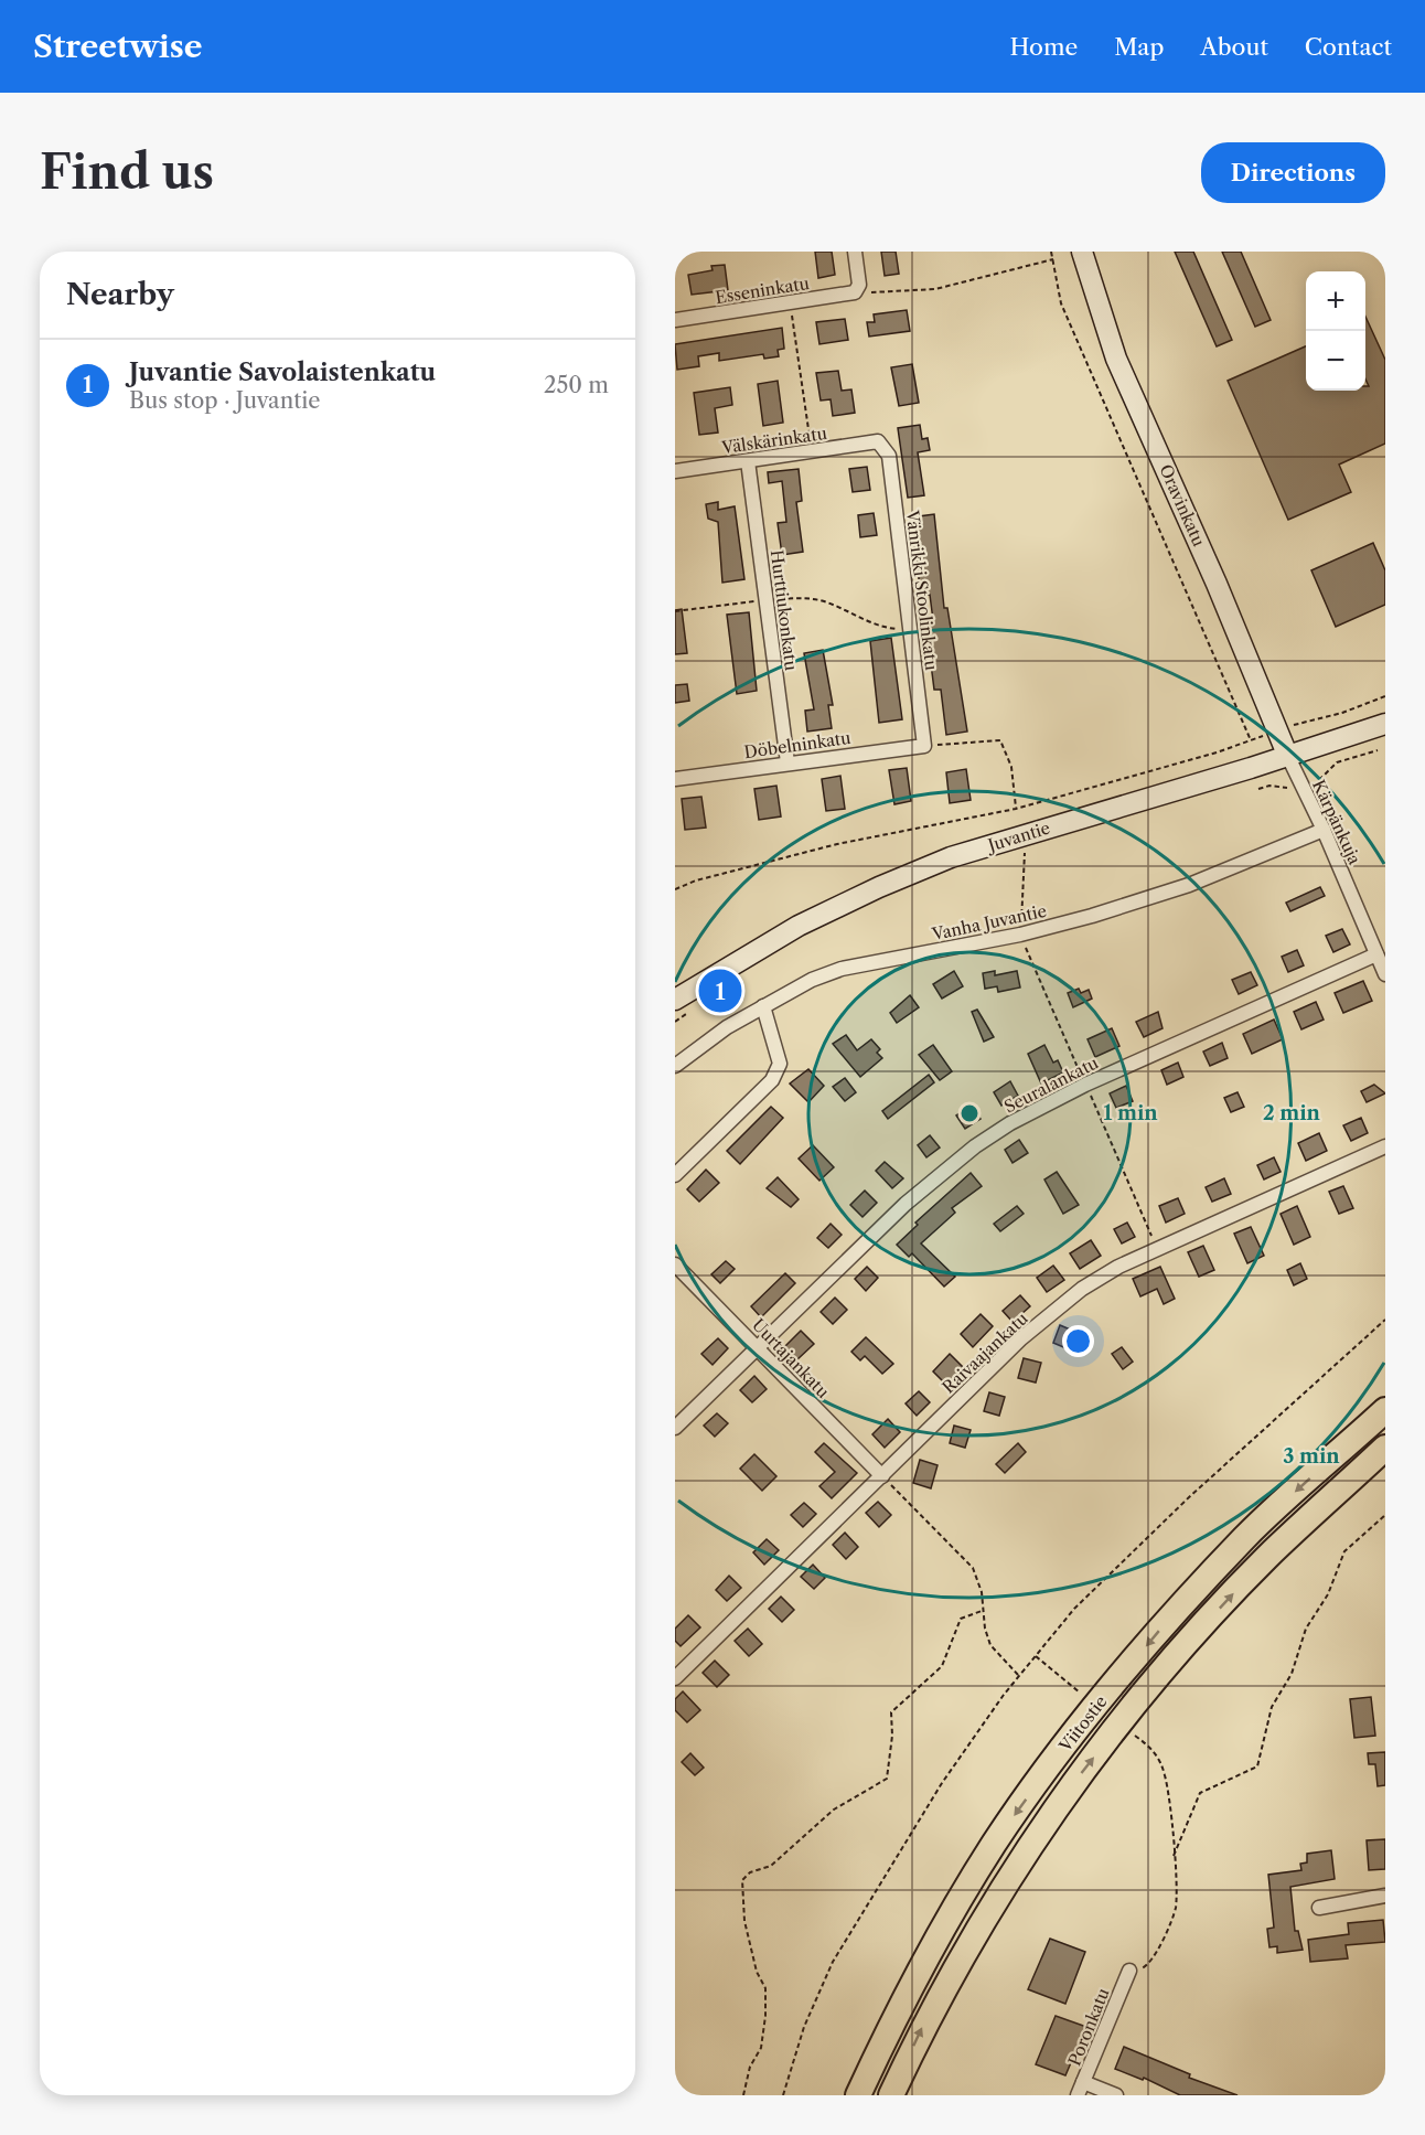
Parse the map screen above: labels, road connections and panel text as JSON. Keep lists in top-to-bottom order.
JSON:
{
  "streets": {
    "highway": ["Viitostie"],
    "main road": ["Oravinkatu", "Juvantie"],
    "street": [
      "Esseninkatu",
      "Välskärinkatu",
      "Vänrikki Stoolinkatu",
      "Hurttiukonkatu",
      "Döbelninkatu",
      "Kärpänkuja",
      "Vanha Juvantie",
      "Seuralankatu",
      "Raivaajankatu",
      "Uurtajankatu",
      "Poronkatu"
    ]
  },
  "crossings": [
    ["Välskärinkatu", "Vänrikki Stoolinkatu"],
    ["Välskärinkatu", "Hurttiukonkatu"],
    ["Oravinkatu", "Kärpänkuja"],
    ["Oravinkatu", "Juvantie"],
    ["Vänrikki Stoolinkatu", "Döbelninkatu"],
    ["Hurttiukonkatu", "Döbelninkatu"],
    ["Kärpänkuja", "Juvantie"],
    ["Kärpänkuja", "Vanha Juvantie"],
    ["Kärpänkuja", "Seuralankatu"],
    ["Seuralankatu", "Uurtajankatu"],
    ["Raivaajankatu", "Uurtajankatu"]
  ],
  "page": {
    "header": "Streetwise",
    "nav": [
      "Home",
      "Map",
      "About",
      "Contact"
    ],
    "buttons": "Directions",
    "title": "Find us",
    "heading": "Nearby",
    "map_buttons": ["+", "−"],
    "list": [
      {
        "mark": "1",
        "name": "Juvantie Savolaistenkatu",
        "note": "Bus stop · Juvantie",
        "value": "250 m"
      }
    ],
    "pins": "1"
  },
  "rings": ["1 min", "2 min", "3 min"]
}
